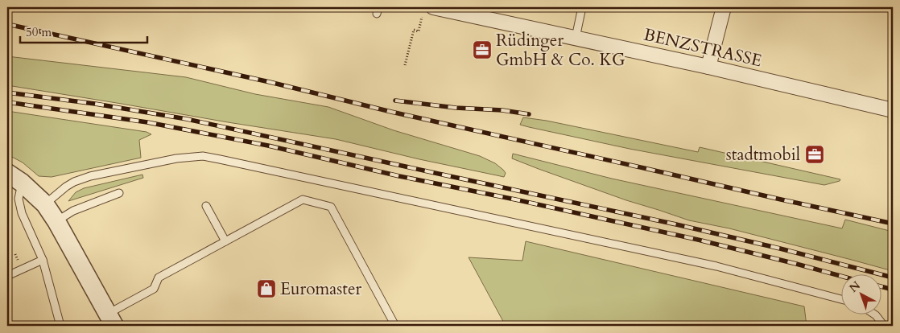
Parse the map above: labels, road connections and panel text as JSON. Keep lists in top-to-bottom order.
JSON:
{
  "streets": {
    "street": ["BENZSTRASSE"]
  },
  "places": {
    "office": ["Rüdinger GmbH & Co. KG", "stadtmobil"],
    "shop": ["Euromaster"]
  },
  "scale_bar": "50 m",
  "north": "top left"
}
